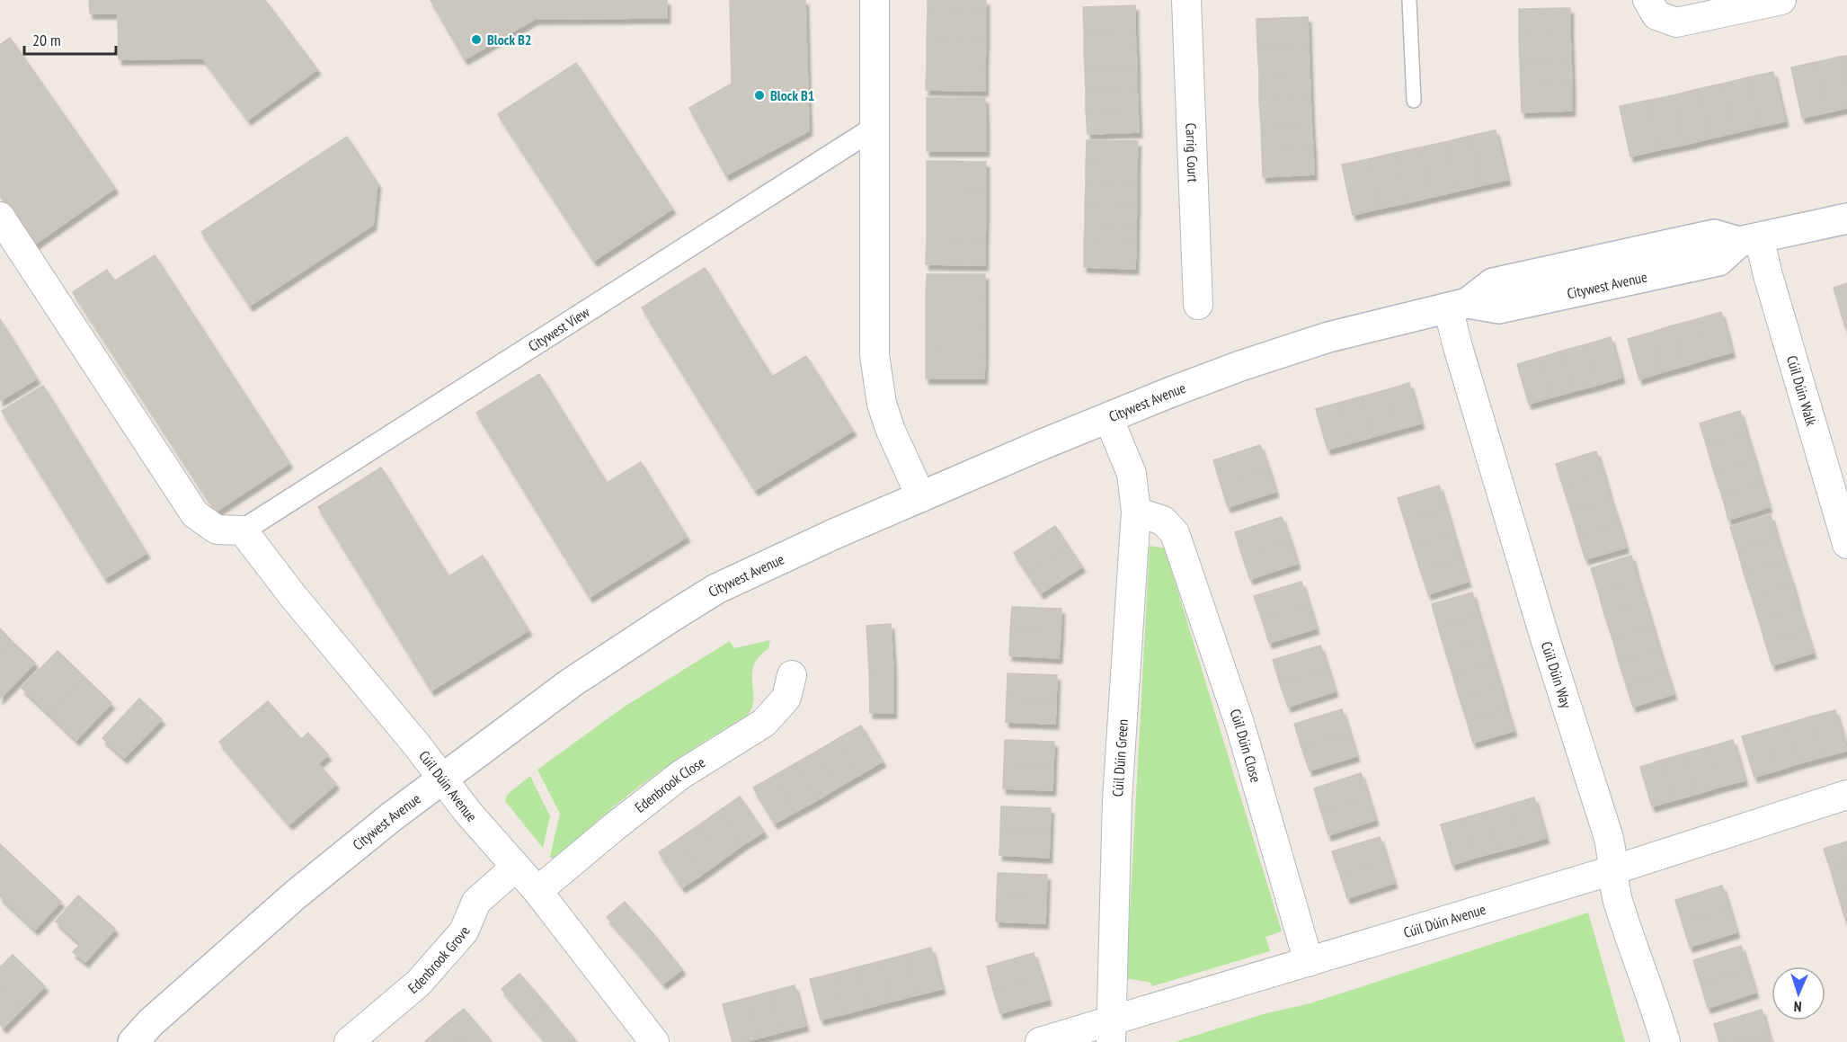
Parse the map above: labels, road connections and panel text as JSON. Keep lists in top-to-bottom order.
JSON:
{
  "streets": {
    "street": [
      "Carrig Court",
      "Citywest Avenue",
      "Citywest View",
      "Cúil Dúin Walk",
      "Cúil Dúin Way",
      "Cúil Dúin Close",
      "Cúil Dúin Green",
      "Edenbrook Close",
      "Cúil Dúin Avenue",
      "Edenbrook Grove"
    ]
  },
  "crossings": [
    ["Citywest Avenue", "Cúil Dúin Walk"],
    ["Citywest Avenue", "Cúil Dúin Way"],
    ["Citywest Avenue", "Cúil Dúin Green"],
    ["Citywest Avenue", "Cúil Dúin Avenue"],
    ["Citywest View", "Cúil Dúin Avenue"],
    ["Cúil Dúin Way", "Cúil Dúin Avenue"],
    ["Cúil Dúin Close", "Cúil Dúin Green"],
    ["Cúil Dúin Close", "Cúil Dúin Avenue"],
    ["Cúil Dúin Green", "Cúil Dúin Avenue"],
    ["Edenbrook Close", "Cúil Dúin Avenue"],
    ["Cúil Dúin Avenue", "Edenbrook Grove"]
  ],
  "places": ["Block B2", "Block B1"],
  "scale_bar": "20 m",
  "north": "bottom"
}
